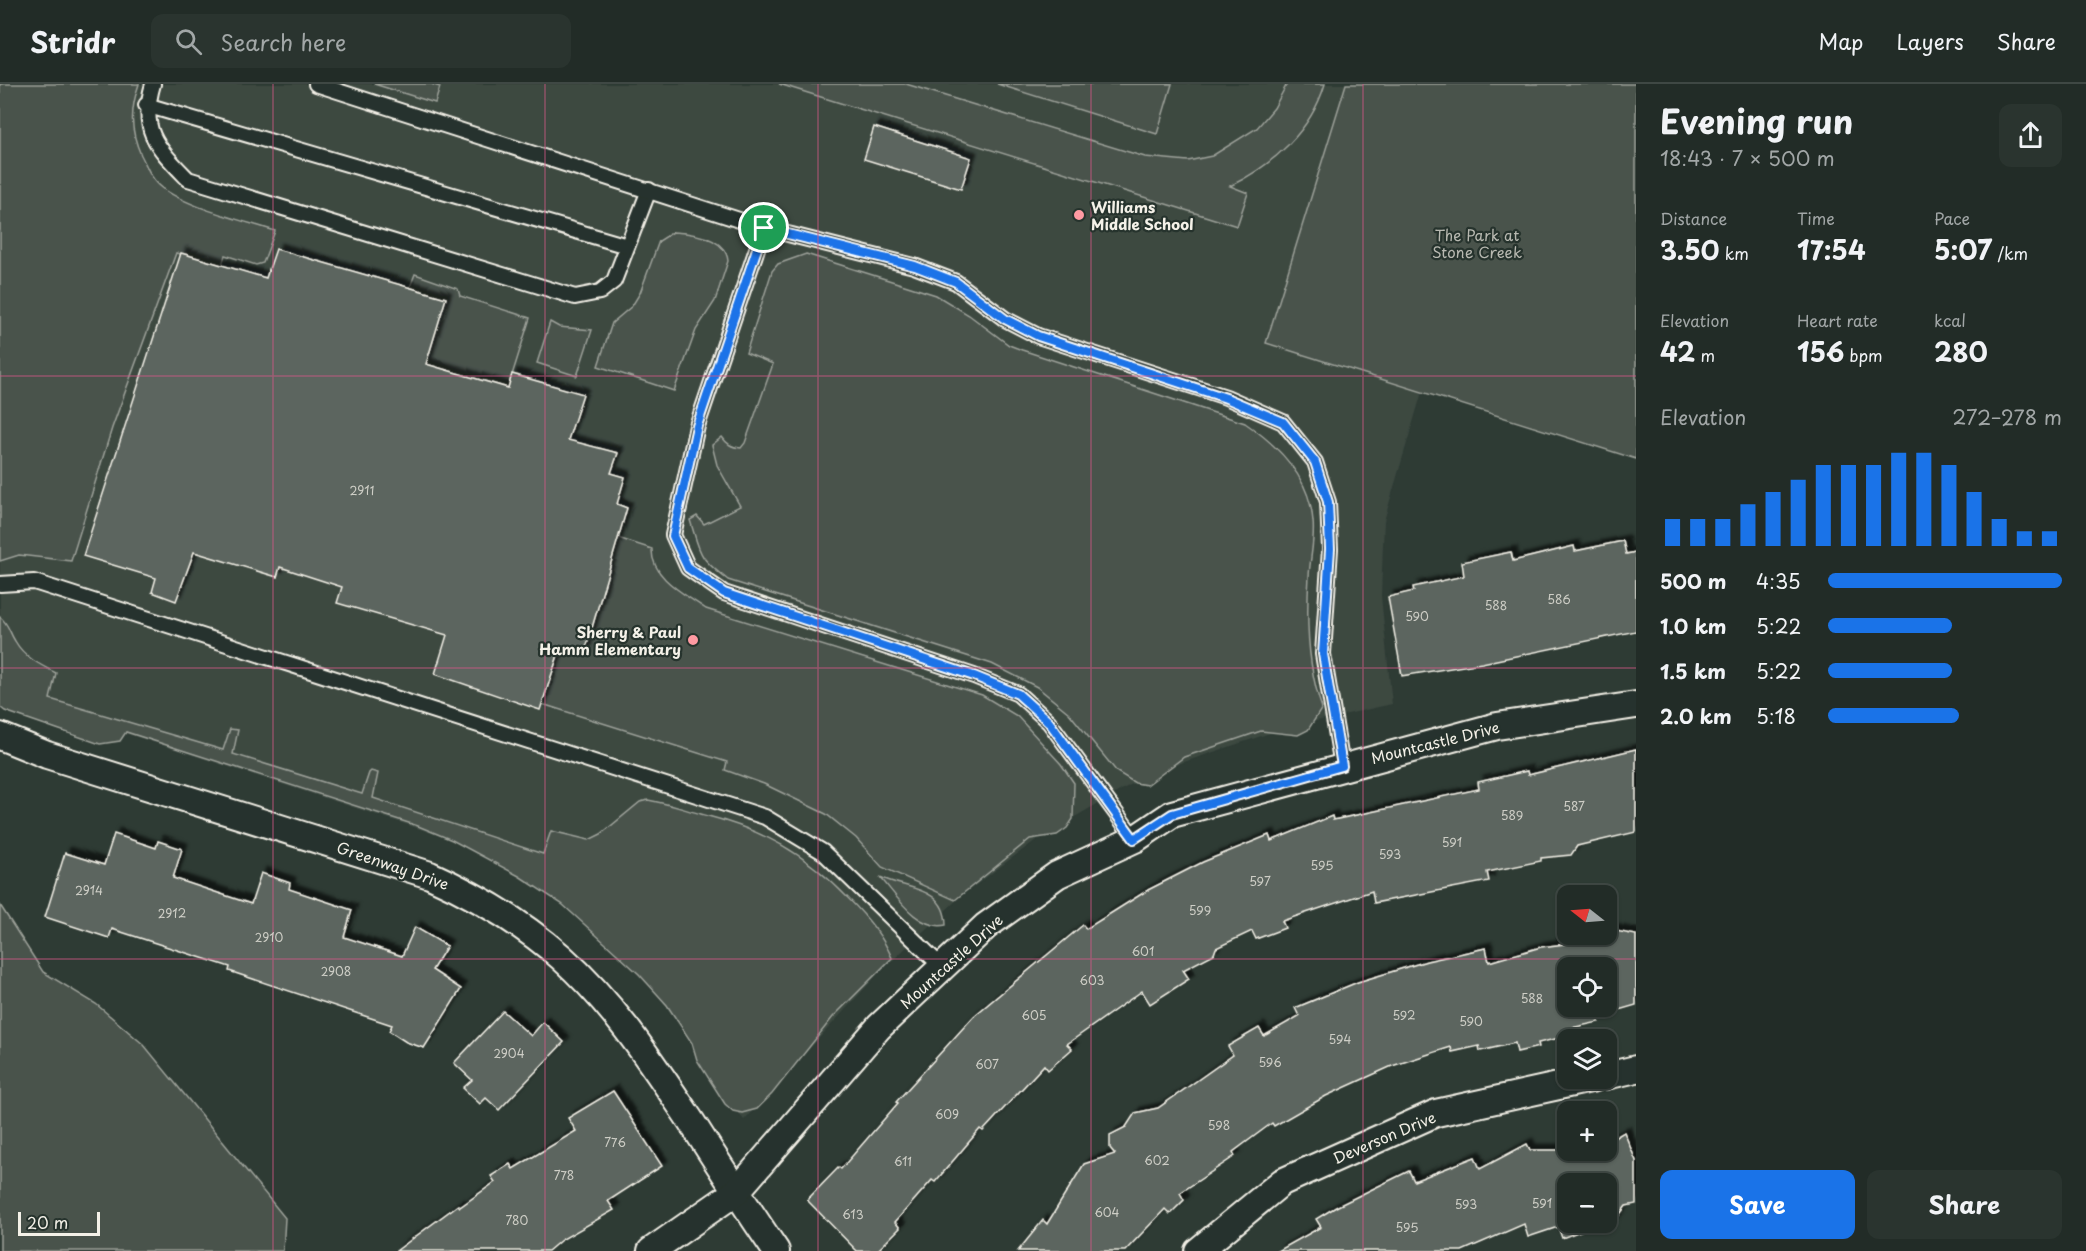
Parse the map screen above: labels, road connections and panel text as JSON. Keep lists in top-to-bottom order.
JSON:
{
  "streets": {
    "street": ["Mountcastle Drive", "Greenway Drive", "Deverson Drive"]
  },
  "crossings": [
    ["Mountcastle Drive", "Greenway Drive"]
  ],
  "parks": ["The Park at Stone Creek"],
  "places": ["Williams Middle School", "Sherry & Paul Hamm Elementary"],
  "house_numbers": [
    "2911",
    "586",
    "588",
    "590",
    "587",
    "589",
    "591",
    "593",
    "595",
    "597",
    "2914",
    "599",
    "2912",
    "2910",
    "601",
    "2908",
    "603",
    "588",
    "605",
    "592",
    "590",
    "594",
    "2904",
    "596",
    "607",
    "609",
    "598",
    "776",
    "602",
    "611",
    "778",
    "591",
    "593",
    "604",
    "613",
    "780",
    "595"
  ],
  "scale_bar": "20 m",
  "north": "left",
  "page": {
    "header": "Stridr",
    "search": "Search here",
    "nav": ["Map", "Layers", "Share"],
    "heading": ["Evening run", "18:43 · 7 × 500 m"],
    "stats": [
      ["Distance", "3.50 km"],
      ["Time", "17:54"],
      ["Pace", "5:07 /km"],
      ["Elevation", "42 m"],
      ["Heart rate", "156 bpm"],
      ["kcal", "280"]
    ],
    "chart": ["Elevation", "272–278 m"],
    "list": [
      {
        "name": "500 m",
        "note": "4:35"
      },
      {
        "name": "1.0 km",
        "note": "5:22"
      },
      {
        "name": "1.5 km",
        "note": "5:22"
      },
      {
        "name": "2.0 km",
        "note": "5:18"
      }
    ],
    "map_buttons": ["+", "−"],
    "buttons": ["Save", "Share"],
    "scale": "20 m"
  }
}
